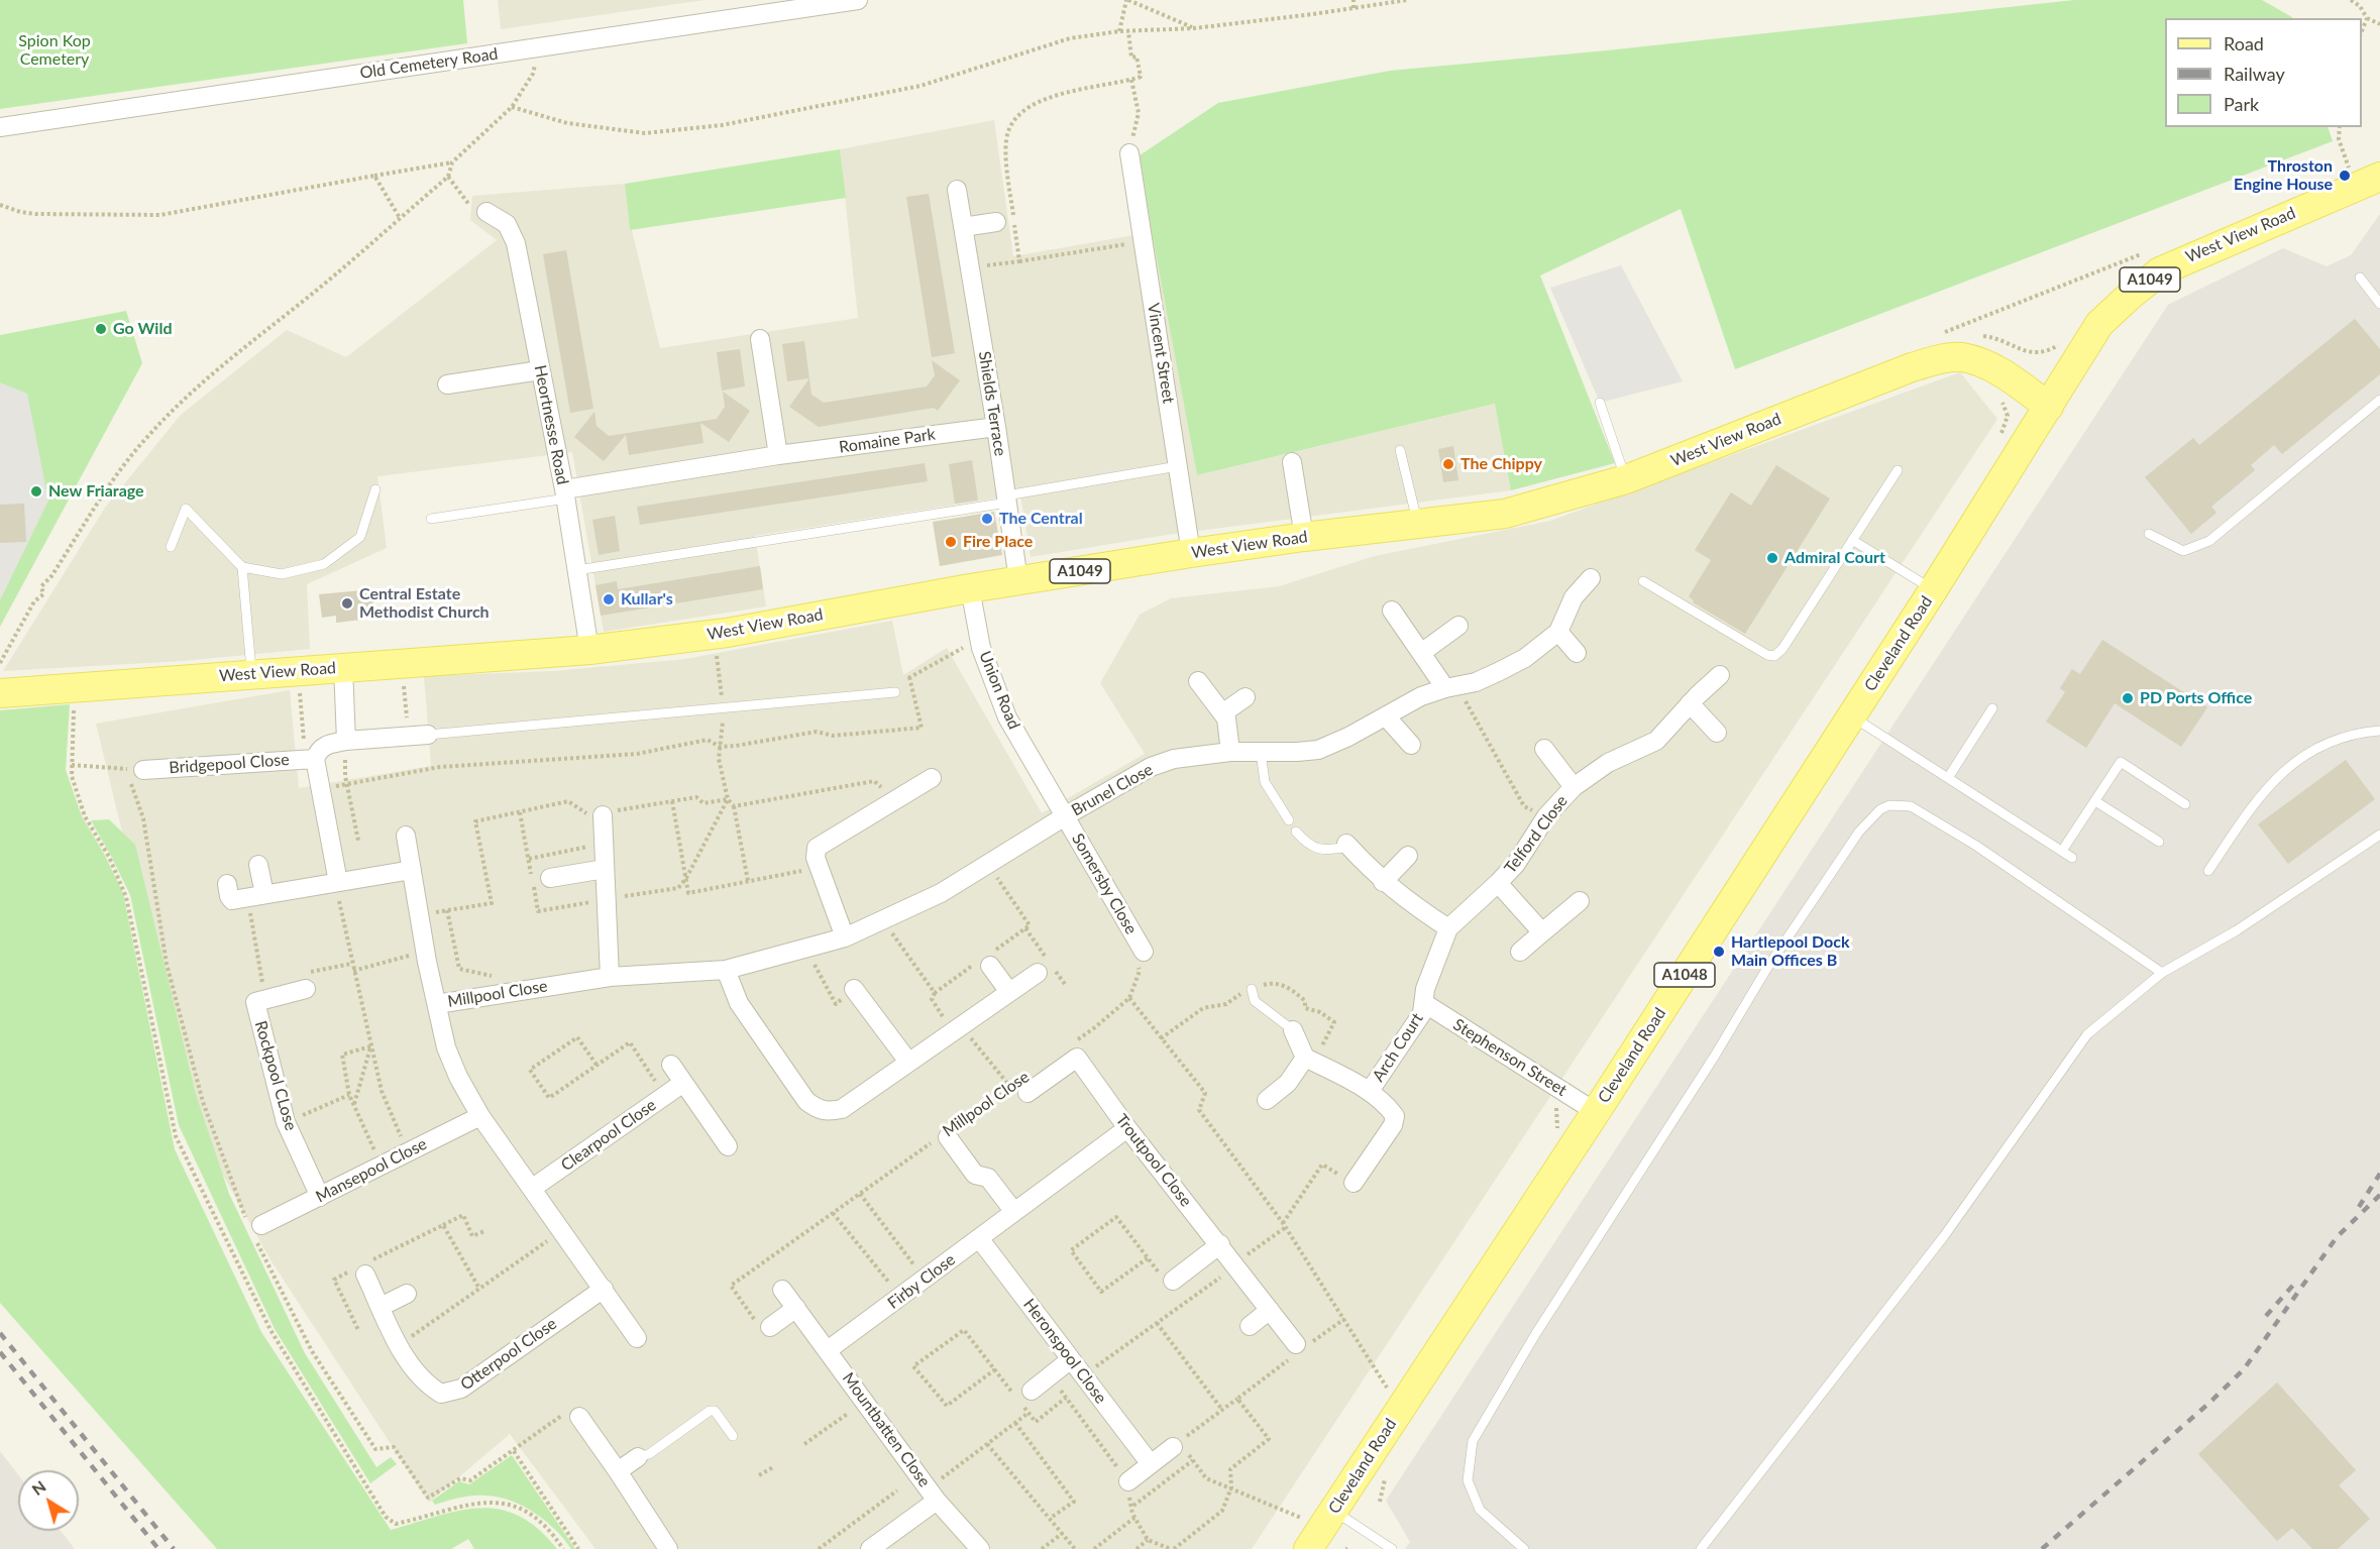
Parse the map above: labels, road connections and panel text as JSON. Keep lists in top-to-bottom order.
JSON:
{
  "streets": {
    "main road": [
      "West View Road",
      "A1049",
      "Cleveland Road",
      "A1048"
    ],
    "street": [
      "Old Cemetery Road",
      "Vincent Street",
      "Shields Terrace",
      "Heortnesse Road",
      "Romaine Park",
      "Union Road",
      "Bridgepool Close",
      "Brunel Close",
      "Telford Close",
      "Somersby Close",
      "Millpool Close",
      "Arch Court",
      "Stephenson Street",
      "Rockpool CLose",
      "Clearpool Close",
      "Troutpool Close",
      "Mansepool Close",
      "Firby Close",
      "Heronspool Close",
      "Otterpool Close",
      "Mountbatten Close"
    ]
  },
  "crossings": [
    ["West View Road", "Vincent Street"],
    ["West View Road", "Shields Terrace"],
    ["West View Road", "Heortnesse Road"],
    ["West View Road", "Cleveland Road"],
    ["West View Road", "Union Road"],
    ["Shields Terrace", "Romaine Park"],
    ["Heortnesse Road", "Romaine Park"],
    ["Cleveland Road", "Stephenson Street"],
    ["Union Road", "Brunel Close"],
    ["Union Road", "Somersby Close"],
    ["Union Road", "Millpool Close"],
    ["Brunel Close", "Somersby Close"],
    ["Brunel Close", "Millpool Close"],
    ["Telford Close", "Arch Court"],
    ["Telford Close", "Stephenson Street"],
    ["Somersby Close", "Millpool Close"],
    ["Millpool Close", "Clearpool Close"],
    ["Millpool Close", "Troutpool Close"],
    ["Millpool Close", "Mansepool Close"],
    ["Millpool Close", "Otterpool Close"],
    ["Arch Court", "Stephenson Street"],
    ["Rockpool CLose", "Mansepool Close"],
    ["Troutpool Close", "Firby Close"],
    ["Firby Close", "Heronspool Close"],
    ["Firby Close", "Mountbatten Close"]
  ],
  "parks": ["Spion Kop Cemetery"],
  "places": [
    "Throston Engine House",
    "Go Wild",
    "The Chippy",
    "New Friarage",
    "The Central",
    "Fire Place",
    "Admiral Court",
    "Kullar's",
    "Central Estate Methodist Church",
    "PD Ports Office",
    "Hartlepool Dock Main Offices B"
  ],
  "legend": ["Road", "Railway", "Park"],
  "north": "top left"
}
